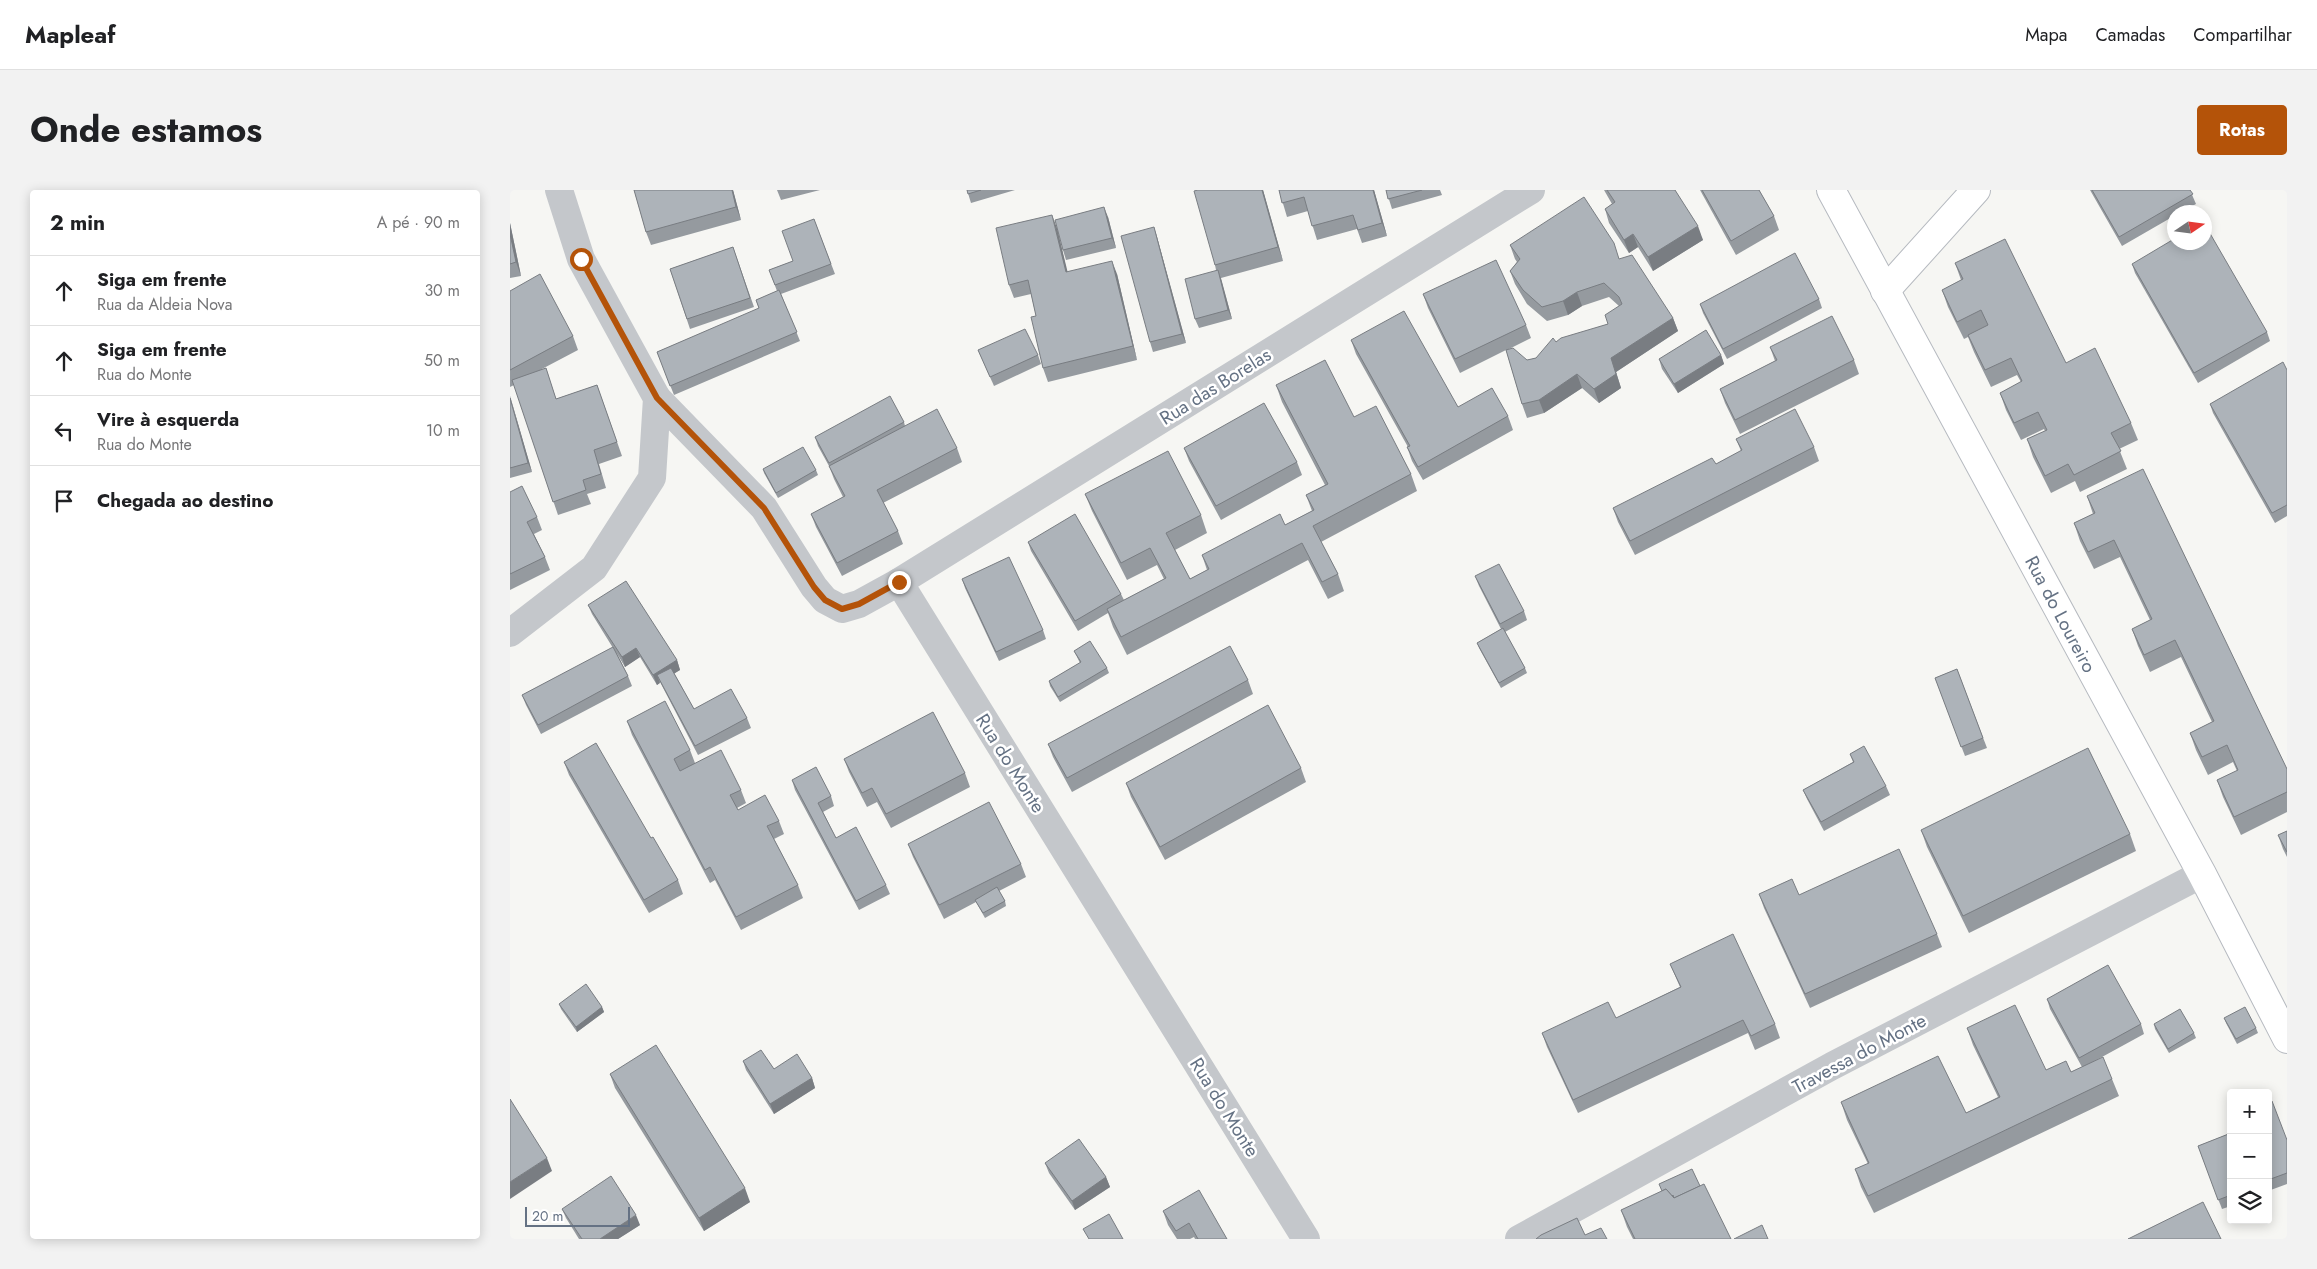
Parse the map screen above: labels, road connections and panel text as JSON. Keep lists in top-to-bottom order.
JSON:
{
  "streets": {
    "main road": ["Rua do Loureiro"],
    "street": ["Rua das Borelas", "Rua do Monte", "Travessa do Monte"]
  },
  "crossings": [
    ["Rua das Borelas", "Rua do Monte"],
    ["Rua do Loureiro", "Travessa do Monte"]
  ],
  "scale_bar": "20 m",
  "north": "right",
  "page": {
    "header": "Mapleaf",
    "nav": ["Mapa", "Camadas", "Compartilhar"],
    "title": "Onde estamos",
    "buttons": "Rotas",
    "heading": ["2 min", "A pé · 90 m"],
    "list": [
      ["Siga em frente", "Rua da Aldeia Nova", "30 m"],
      ["Siga em frente", "Rua do Monte", "50 m"],
      ["Vire à esquerda", "Rua do Monte", "10 m"],
      "Chegada ao destino"
    ],
    "map_buttons": ["+", "−"],
    "scale": "20 m"
  }
}
